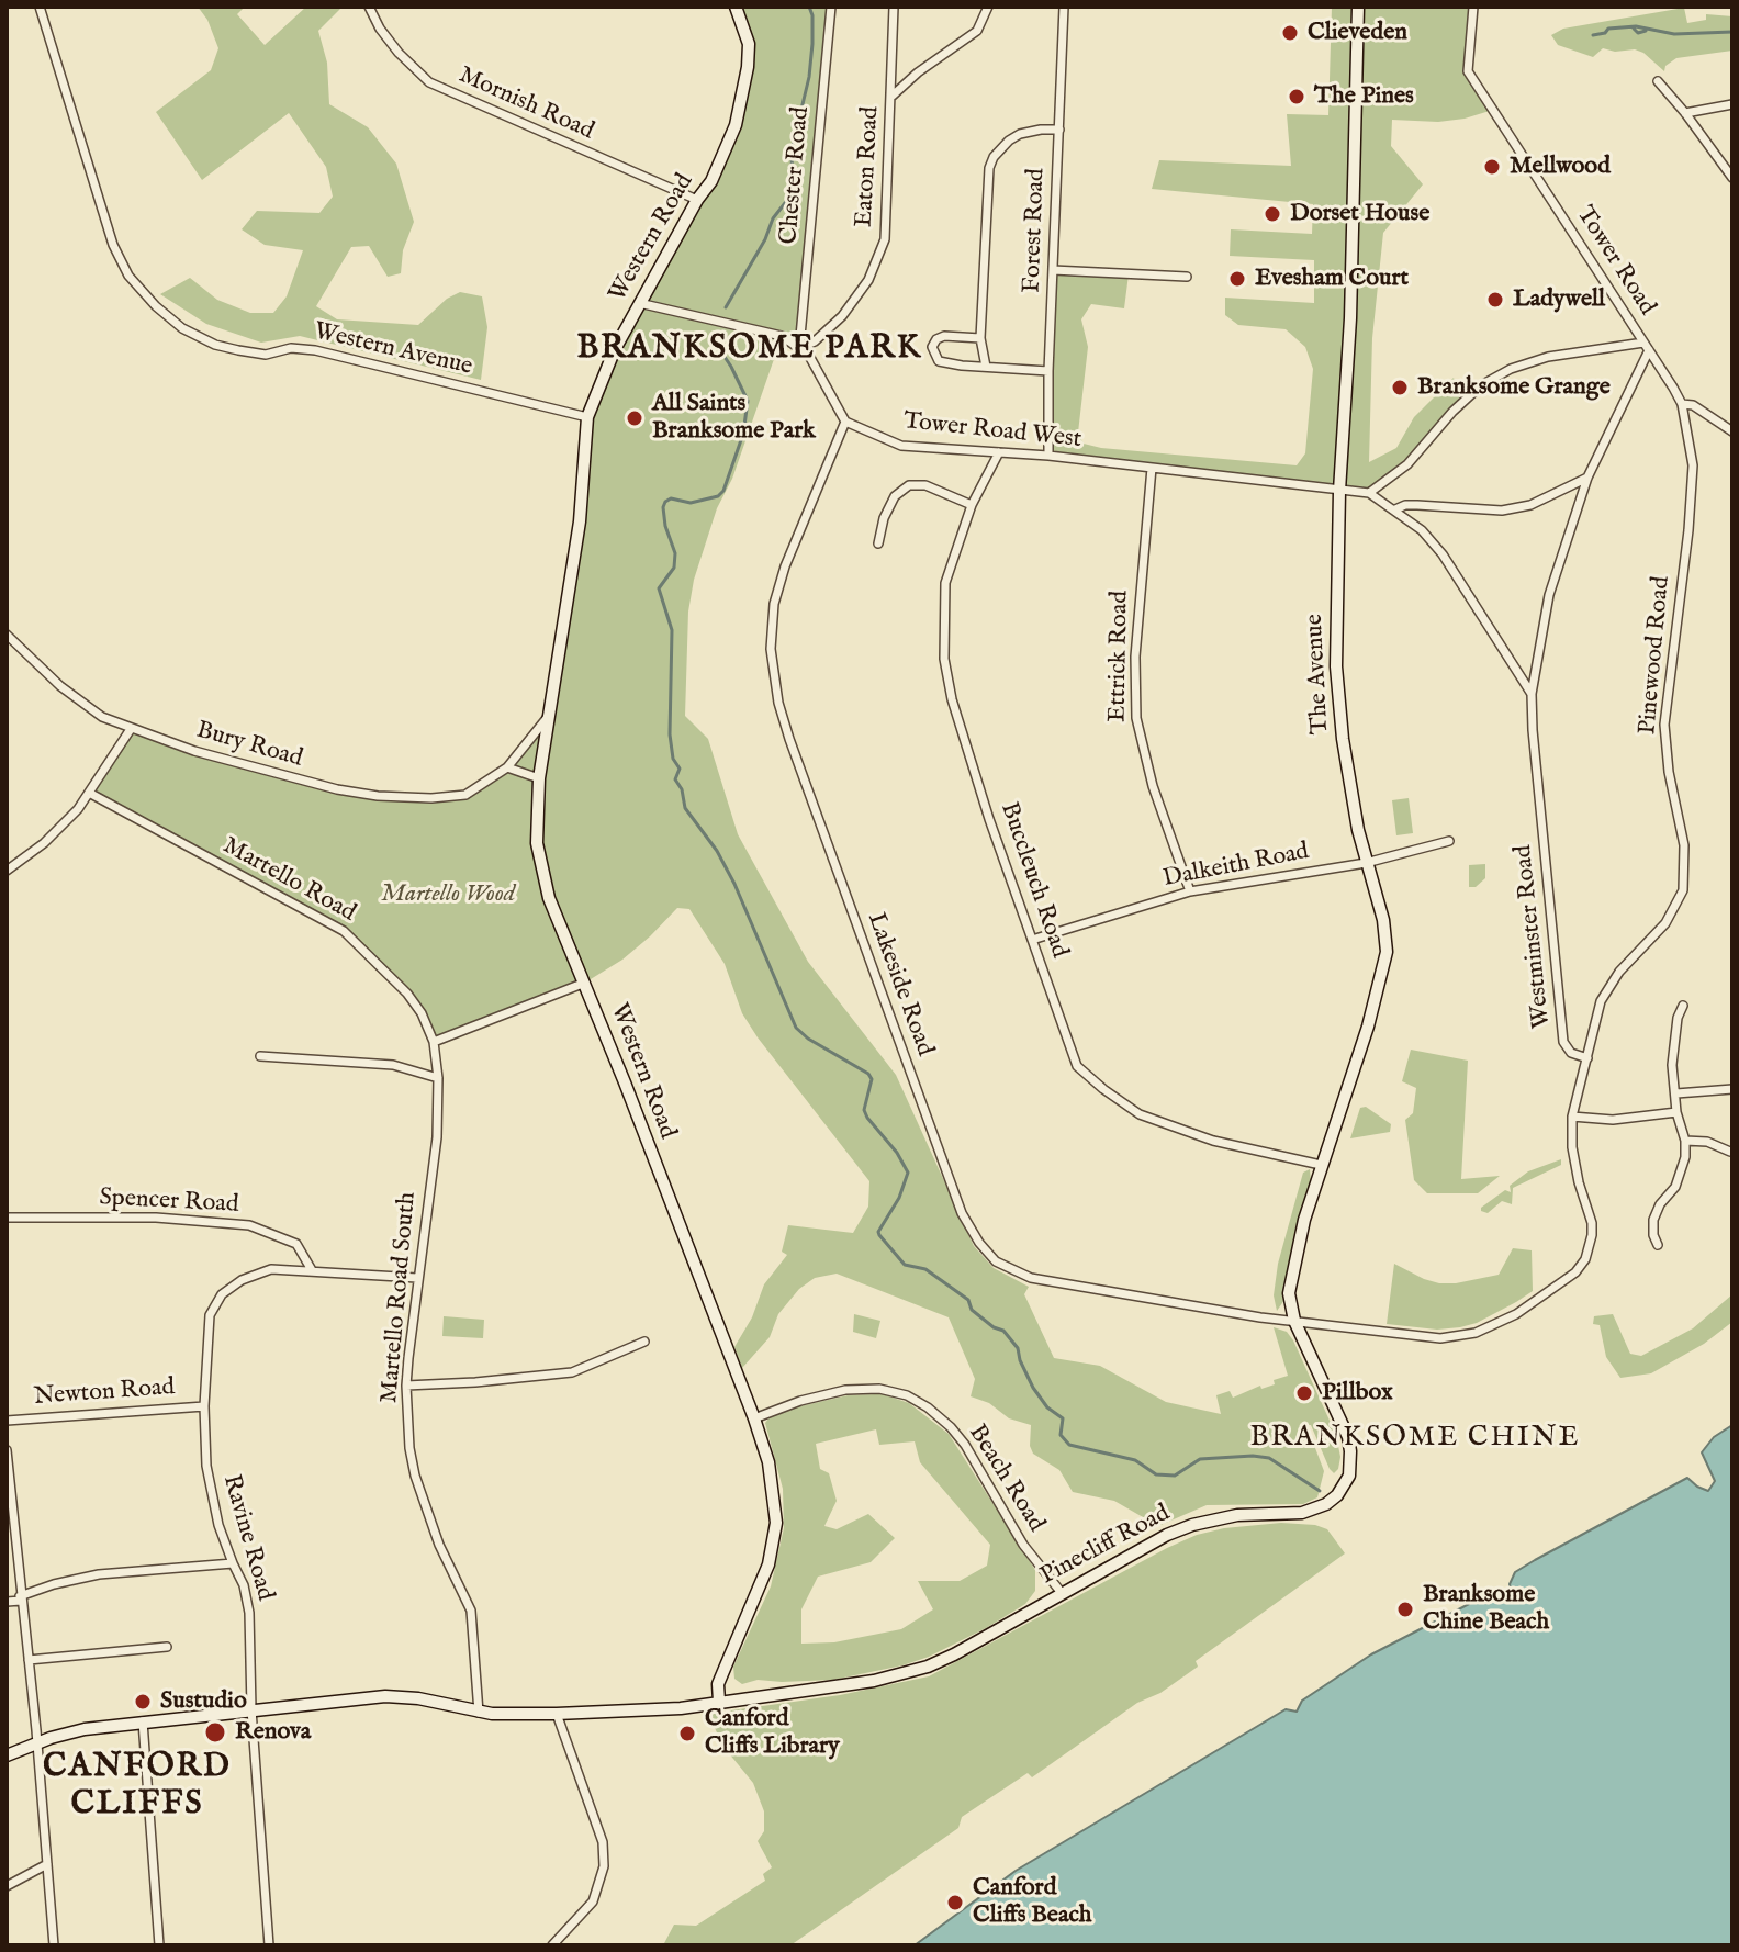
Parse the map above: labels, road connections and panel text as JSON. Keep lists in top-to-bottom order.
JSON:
{
  "streets": {
    "main road": ["Western Road", "The Avenue", "Pinecliff Road"],
    "street": [
      "Mornish Road",
      "Eaton Road",
      "Chester Road",
      "Forest Road",
      "Tower Road",
      "Western Avenue",
      "Tower Road West",
      "Pinewood Road",
      "Ettrick Road",
      "Bury Road",
      "Dalkeith Road",
      "Martello Road",
      "Buccleuch Road",
      "Westminster Road",
      "Lakeside Road",
      "Spencer Road",
      "Martello Road South",
      "Newton Road",
      "Beach Road",
      "Ravine Road"
    ]
  },
  "crossings": [
    ["Mornish Road", "Western Road"],
    ["Eaton Road", "Chester Road"],
    ["Forest Road", "Tower Road West"],
    ["Western Road", "Western Avenue"],
    ["Western Road", "Bury Road"],
    ["Western Road", "Beach Road"],
    ["Western Road", "Pinecliff Road"],
    ["Tower Road", "Tower Road West"],
    ["Tower Road", "Pinewood Road"],
    ["Tower Road West", "Ettrick Road"],
    ["Tower Road West", "The Avenue"],
    ["Tower Road West", "Buccleuch Road"],
    ["Tower Road West", "Lakeside Road"],
    ["Pinewood Road", "Westminster Road"],
    ["Ettrick Road", "Dalkeith Road"],
    ["The Avenue", "Dalkeith Road"],
    ["The Avenue", "Buccleuch Road"],
    ["The Avenue", "Lakeside Road"],
    ["The Avenue", "Pinecliff Road"],
    ["Dalkeith Road", "Buccleuch Road"],
    ["Martello Road", "Martello Road South"],
    ["Lakeside Road", "Pinecliff Road"],
    ["Spencer Road", "Ravine Road"],
    ["Martello Road South", "Ravine Road"],
    ["Newton Road", "Ravine Road"],
    ["Beach Road", "Pinecliff Road"]
  ],
  "districts": ["BRANKSOME PARK", "BRANKSOME CHINE", "CANFORD CLIFFS"],
  "parks": ["Martello Wood"],
  "places": [
    "Clieveden",
    "The Pines",
    "Mellwood",
    "Dorset House",
    "Evesham Court",
    "Ladywell",
    "Branksome Grange",
    "All Saints Branksome Park",
    "Pillbox",
    "Branksome Chine Beach",
    "Sustudio",
    "Renova",
    "Canford Cliffs Library",
    "Canford Cliffs Beach"
  ]
}
